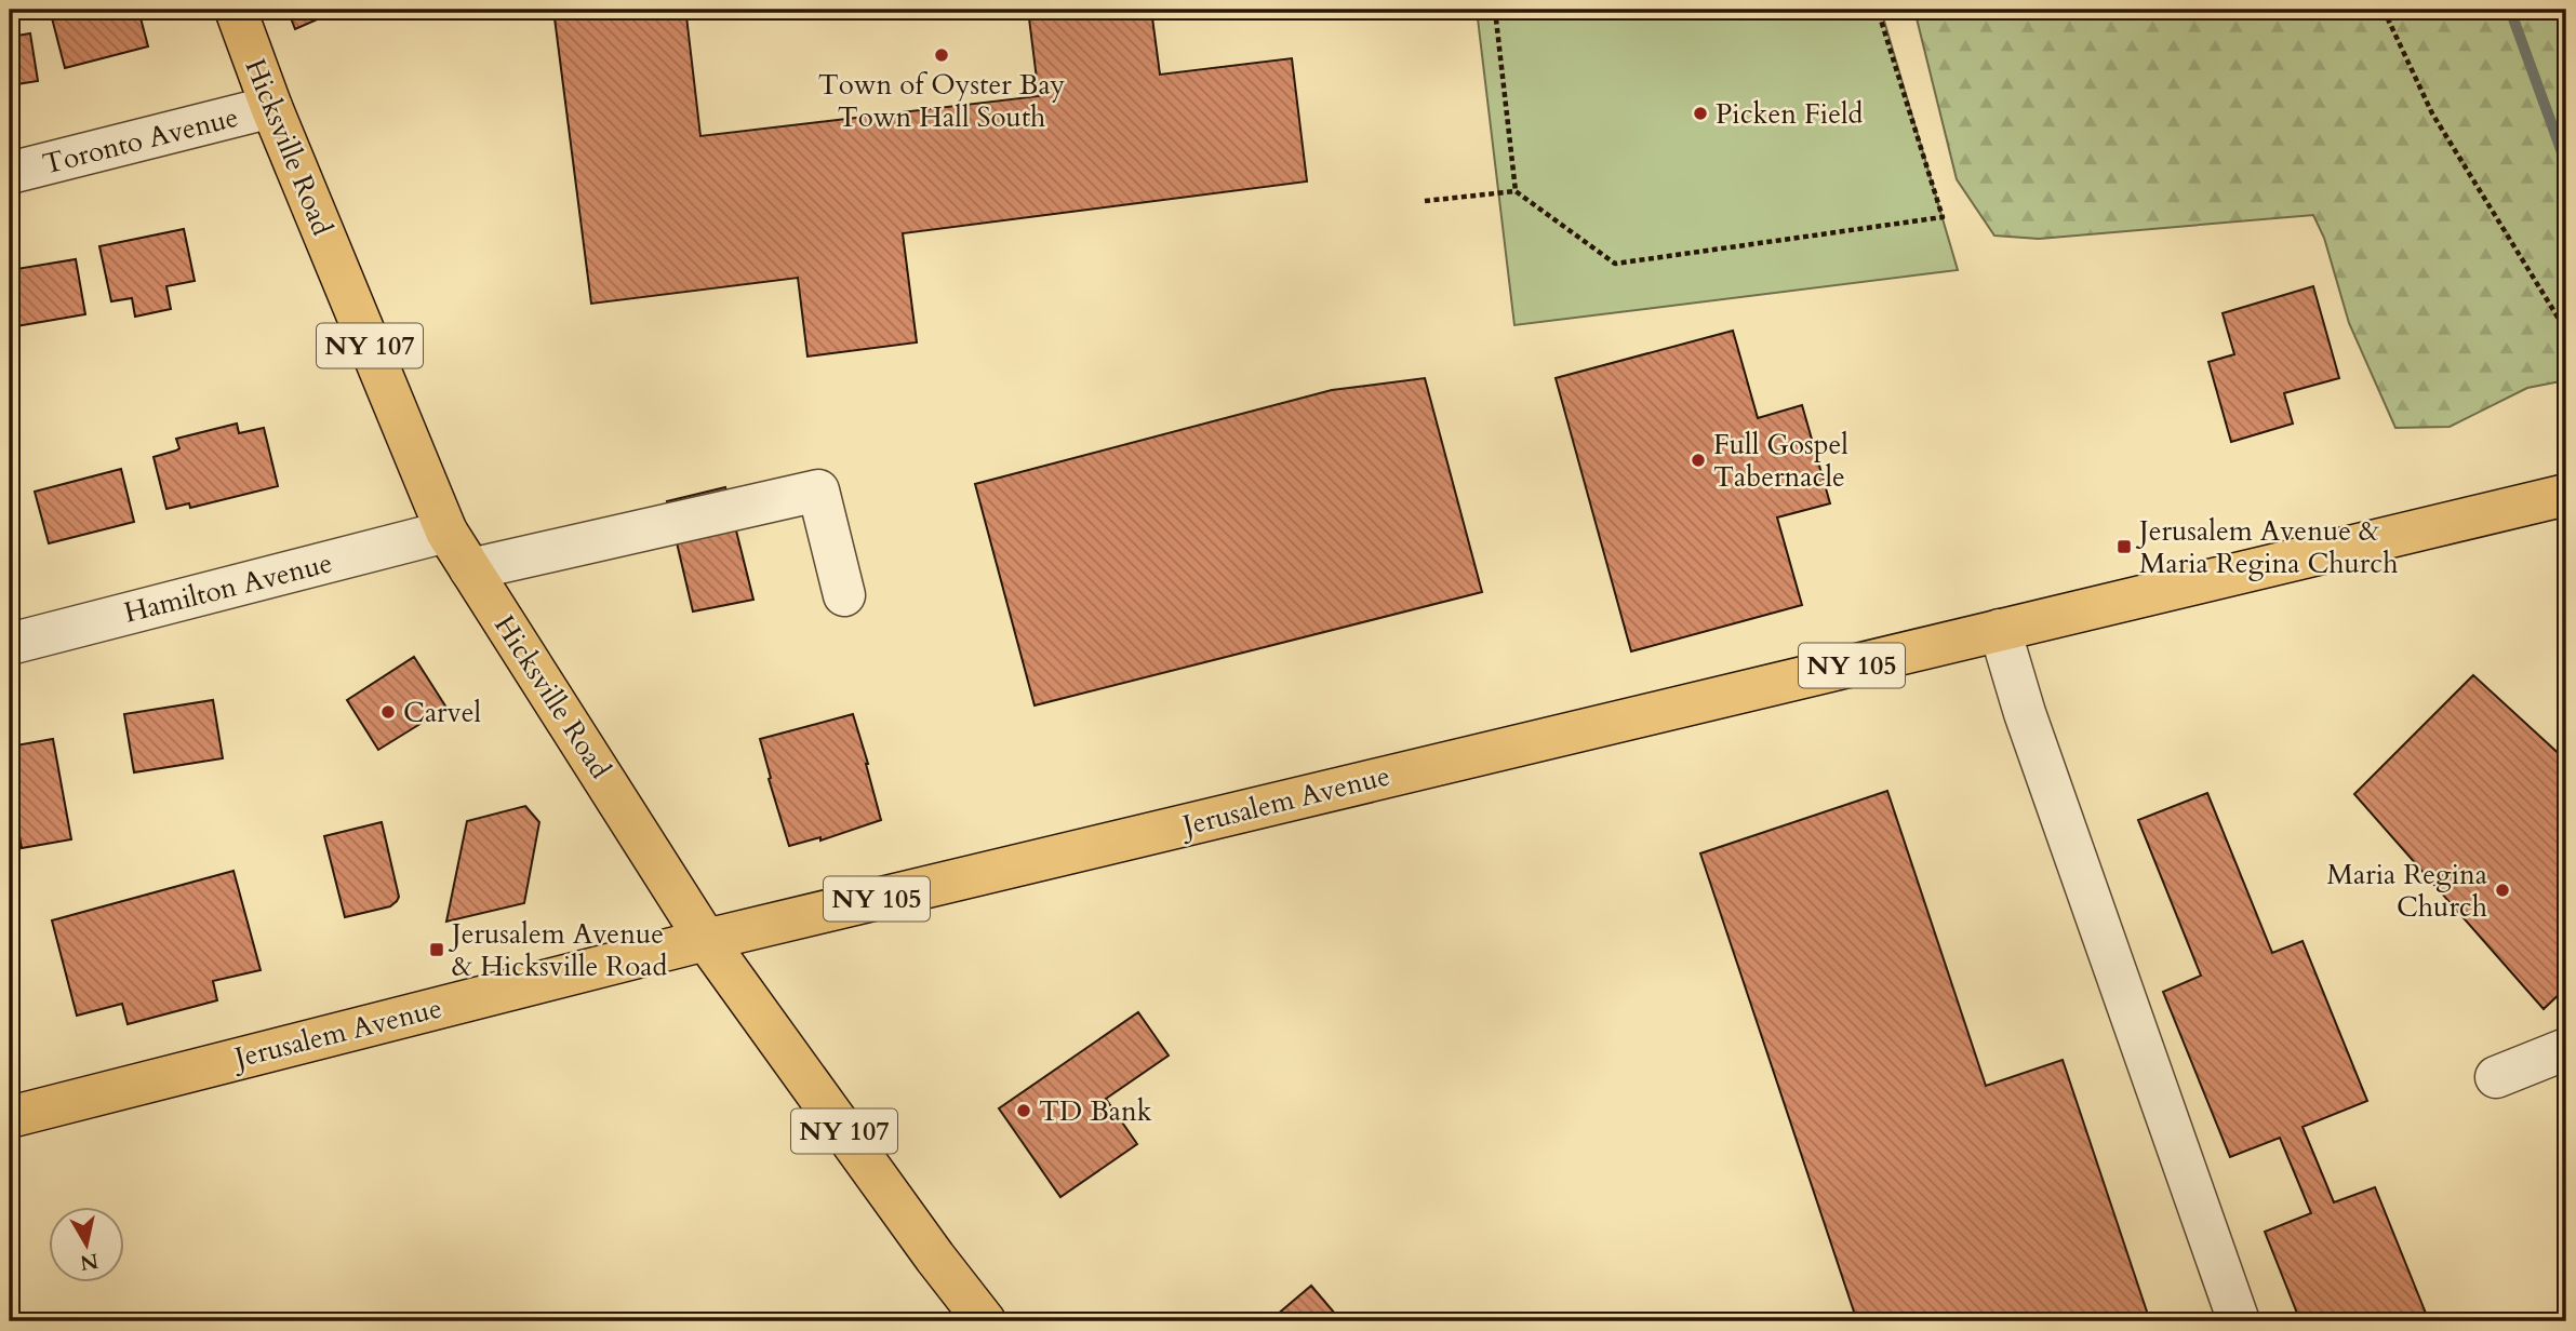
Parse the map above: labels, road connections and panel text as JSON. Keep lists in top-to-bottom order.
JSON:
{
  "streets": {
    "main road": [
      "Hicksville Road",
      "NY 107",
      "NY 105",
      "Jerusalem Avenue"
    ],
    "street": ["Toronto Avenue", "Hamilton Avenue"]
  },
  "crossings": [
    ["Toronto Avenue", "Hicksville Road"],
    ["Hicksville Road", "Hamilton Avenue"],
    ["Hicksville Road", "Jerusalem Avenue"]
  ],
  "places": {
    "other": [
      "Town of Oyster Bay Town Hall South",
      "Picken Field",
      "Full Gospel Tabernacle",
      "Carvel",
      "Maria Regina Church",
      "TD Bank"
    ],
    "transit": ["Jerusalem Avenue & Maria Regina Church", "Jerusalem Avenue & Hicksville Road"]
  },
  "north": "bottom"
}
